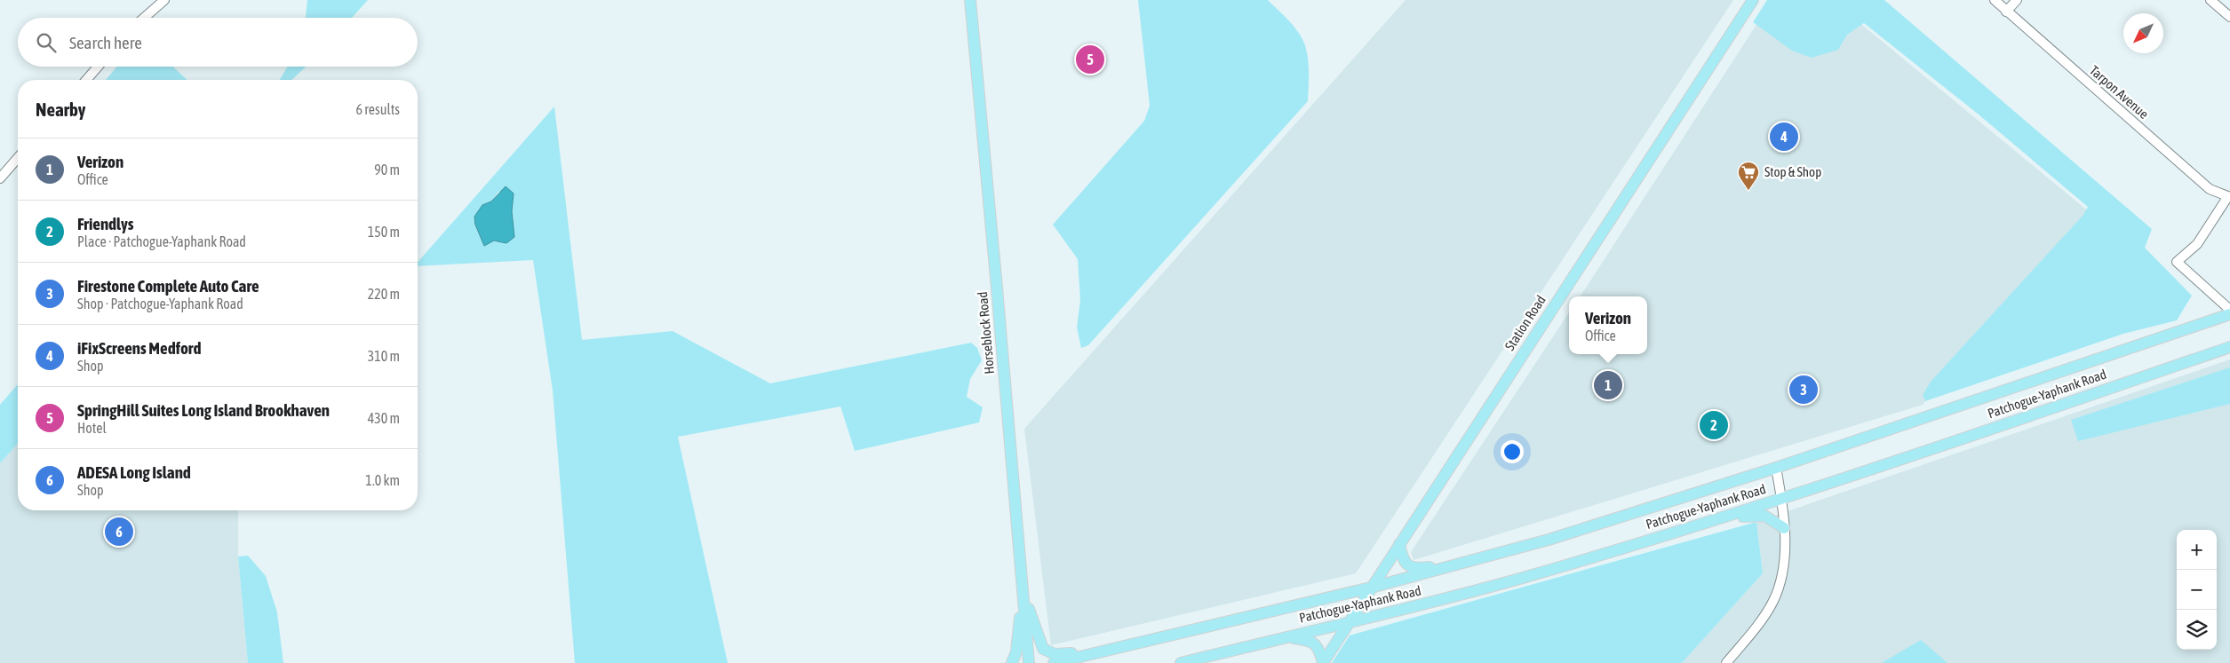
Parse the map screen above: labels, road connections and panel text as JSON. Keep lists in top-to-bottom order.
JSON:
{
  "streets": {
    "main road": ["Station Road", "Horseblock Road", "Patchogue-Yaphank Road"],
    "street": ["Tarpon Avenue"]
  },
  "crossings": [
    ["Station Road", "Patchogue-Yaphank Road"]
  ],
  "places": {
    "supermarket": ["Stop & Shop"]
  },
  "north": "bottom left",
  "page": {
    "search": "Search here",
    "pins": [
      "5",
      "4",
      "1",
      "3",
      "2",
      "6"
    ],
    "heading": ["Nearby", "6 results"],
    "list": [
      {
        "mark": "1",
        "name": "Verizon",
        "note": "Office",
        "value": "90 m"
      },
      {
        "mark": "2",
        "name": "Friendlys",
        "note": "Place · Patchogue-Yaphank Road",
        "value": "150 m"
      },
      {
        "mark": "3",
        "name": "Firestone Complete Auto Care",
        "note": "Shop · Patchogue-Yaphank Road",
        "value": "220 m"
      },
      {
        "mark": "4",
        "name": "iFixScreens Medford",
        "note": "Shop",
        "value": "310 m"
      },
      {
        "mark": "5",
        "name": "SpringHill Suites Long Island Brookhaven",
        "note": "Hotel",
        "value": "430 m"
      },
      {
        "mark": "6",
        "name": "ADESA Long Island",
        "note": "Shop",
        "value": "1.0 km"
      }
    ],
    "popup": ["Verizon", "Office"],
    "map_buttons": ["+", "−"]
  }
}
